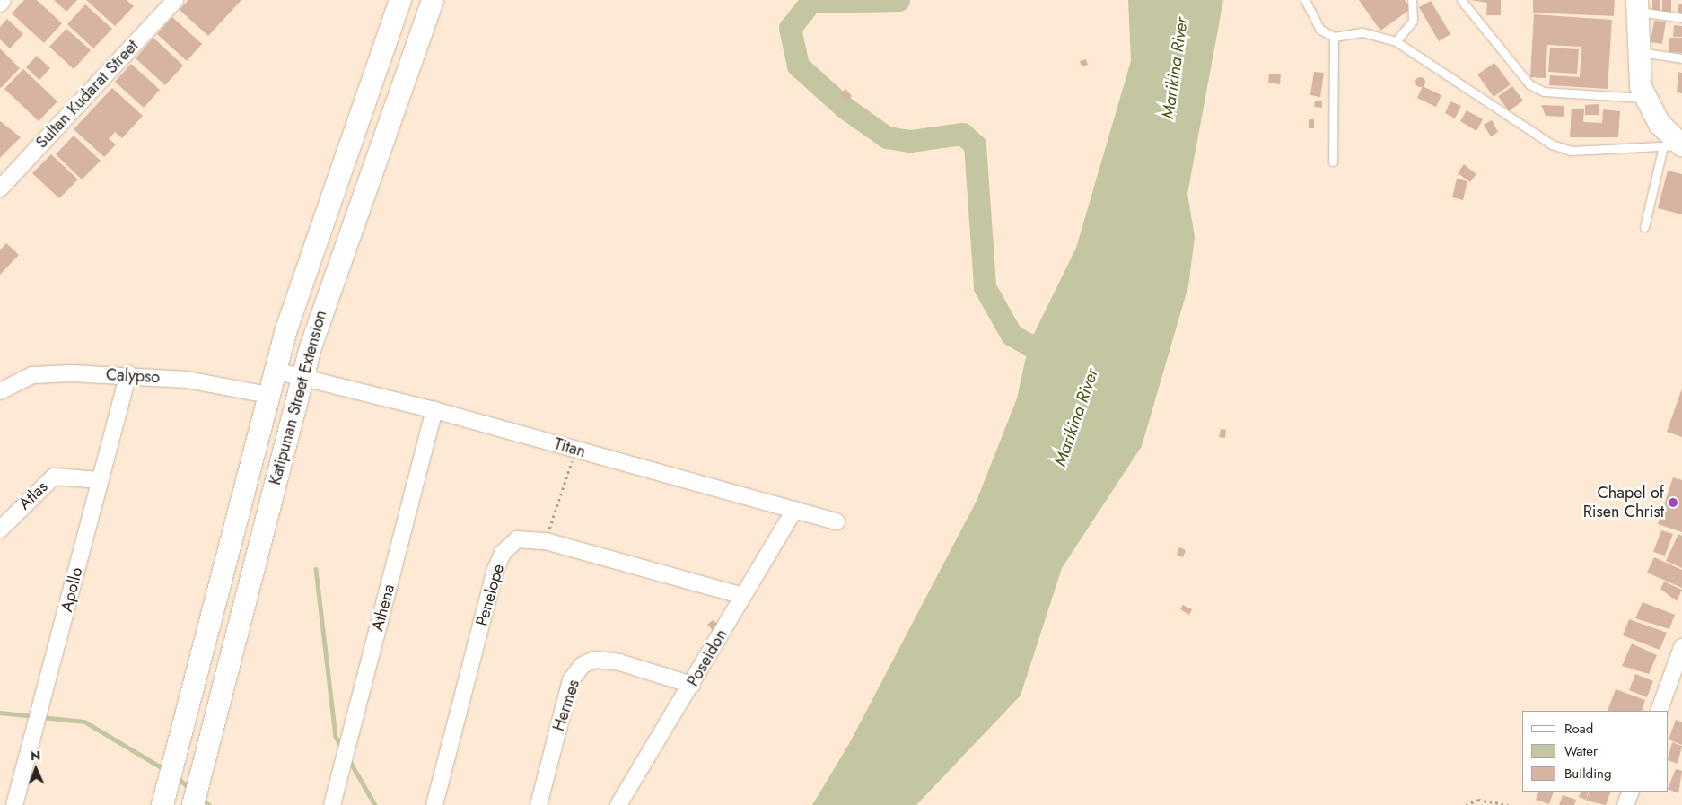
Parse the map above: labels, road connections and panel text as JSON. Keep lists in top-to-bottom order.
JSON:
{
  "streets": {
    "street": [
      "Sultan Kudarat Street",
      "Calypso",
      "Katipunan Street Extension",
      "Titan",
      "Atlas",
      "Apollo",
      "Penelope",
      "Athena",
      "Poseidon",
      "Hermes"
    ]
  },
  "crossings": [
    ["Calypso", "Katipunan Street Extension"],
    ["Calypso", "Apollo"],
    ["Katipunan Street Extension", "Titan"],
    ["Titan", "Athena"],
    ["Titan", "Poseidon"],
    ["Atlas", "Apollo"],
    ["Penelope", "Poseidon"],
    ["Poseidon", "Hermes"]
  ],
  "water": ["Marikina River"],
  "places": ["Chapel of Risen Christ"],
  "legend": ["Road", "Water", "Building"],
  "north": "top"
}
